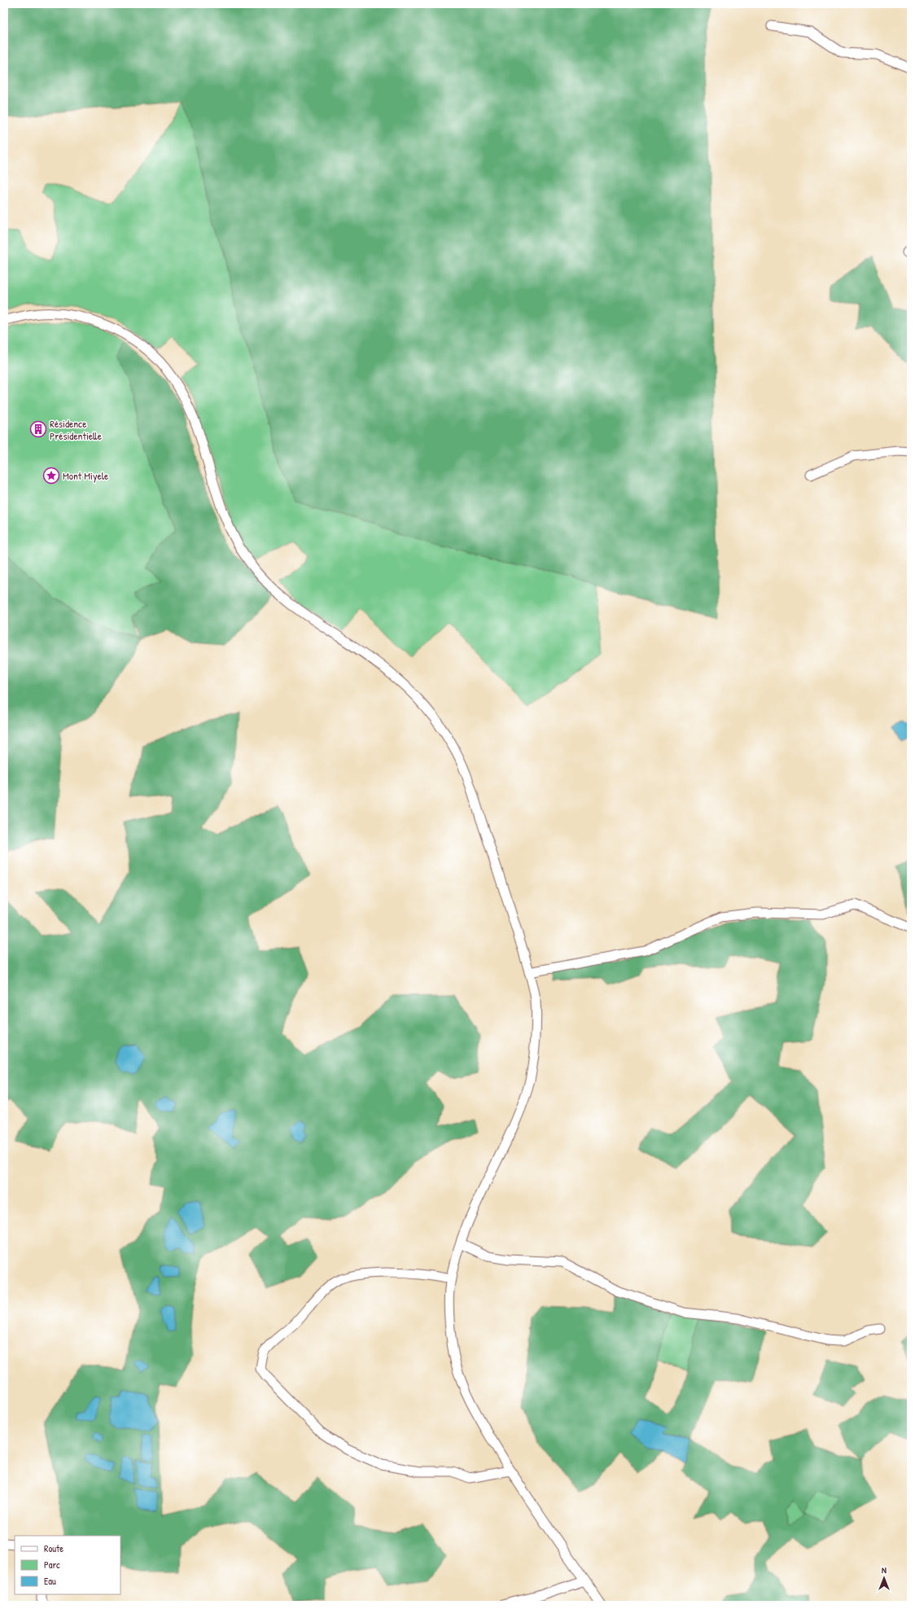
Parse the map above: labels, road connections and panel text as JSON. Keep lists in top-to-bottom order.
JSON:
{
  "places": {
    "building": ["Résidence Présidentielle"],
    "place": ["Mont Miyele"]
  },
  "legend": ["Route", "Parc", "Eau"],
  "north": "top"
}
